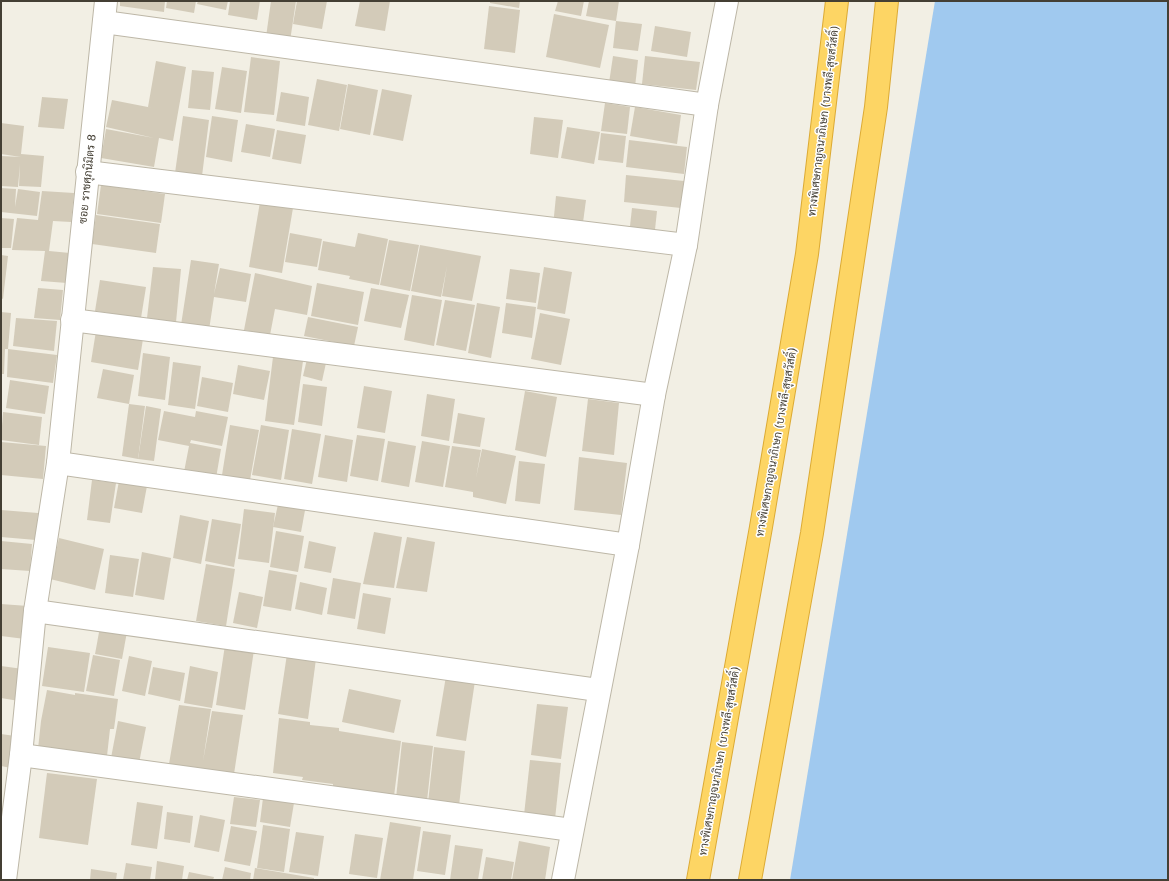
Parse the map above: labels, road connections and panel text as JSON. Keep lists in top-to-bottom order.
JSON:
{
  "streets": {
    "highway": ["ทางพิเศษกาญจนาภิเษก (บางพลี-สุขสวัสดิ์)"],
    "street": ["ซอย ราชศุภนิมิตร 8"]
  }
}
